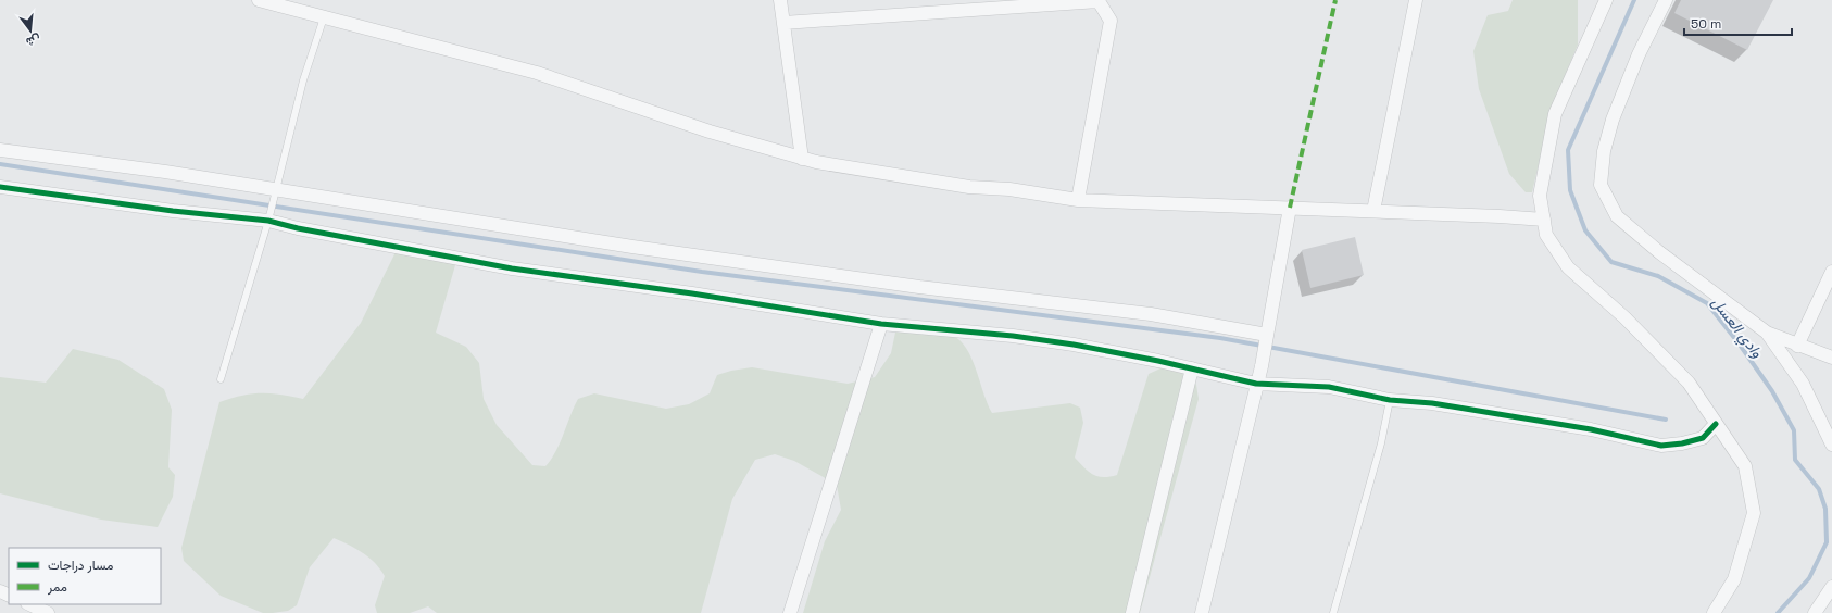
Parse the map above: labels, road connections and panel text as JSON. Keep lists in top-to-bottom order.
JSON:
{
  "water": ["وادي العسل"],
  "legend": ["مسار دراجات", "ممر"],
  "scale_bar": "50 m",
  "north": "bottom"
}
